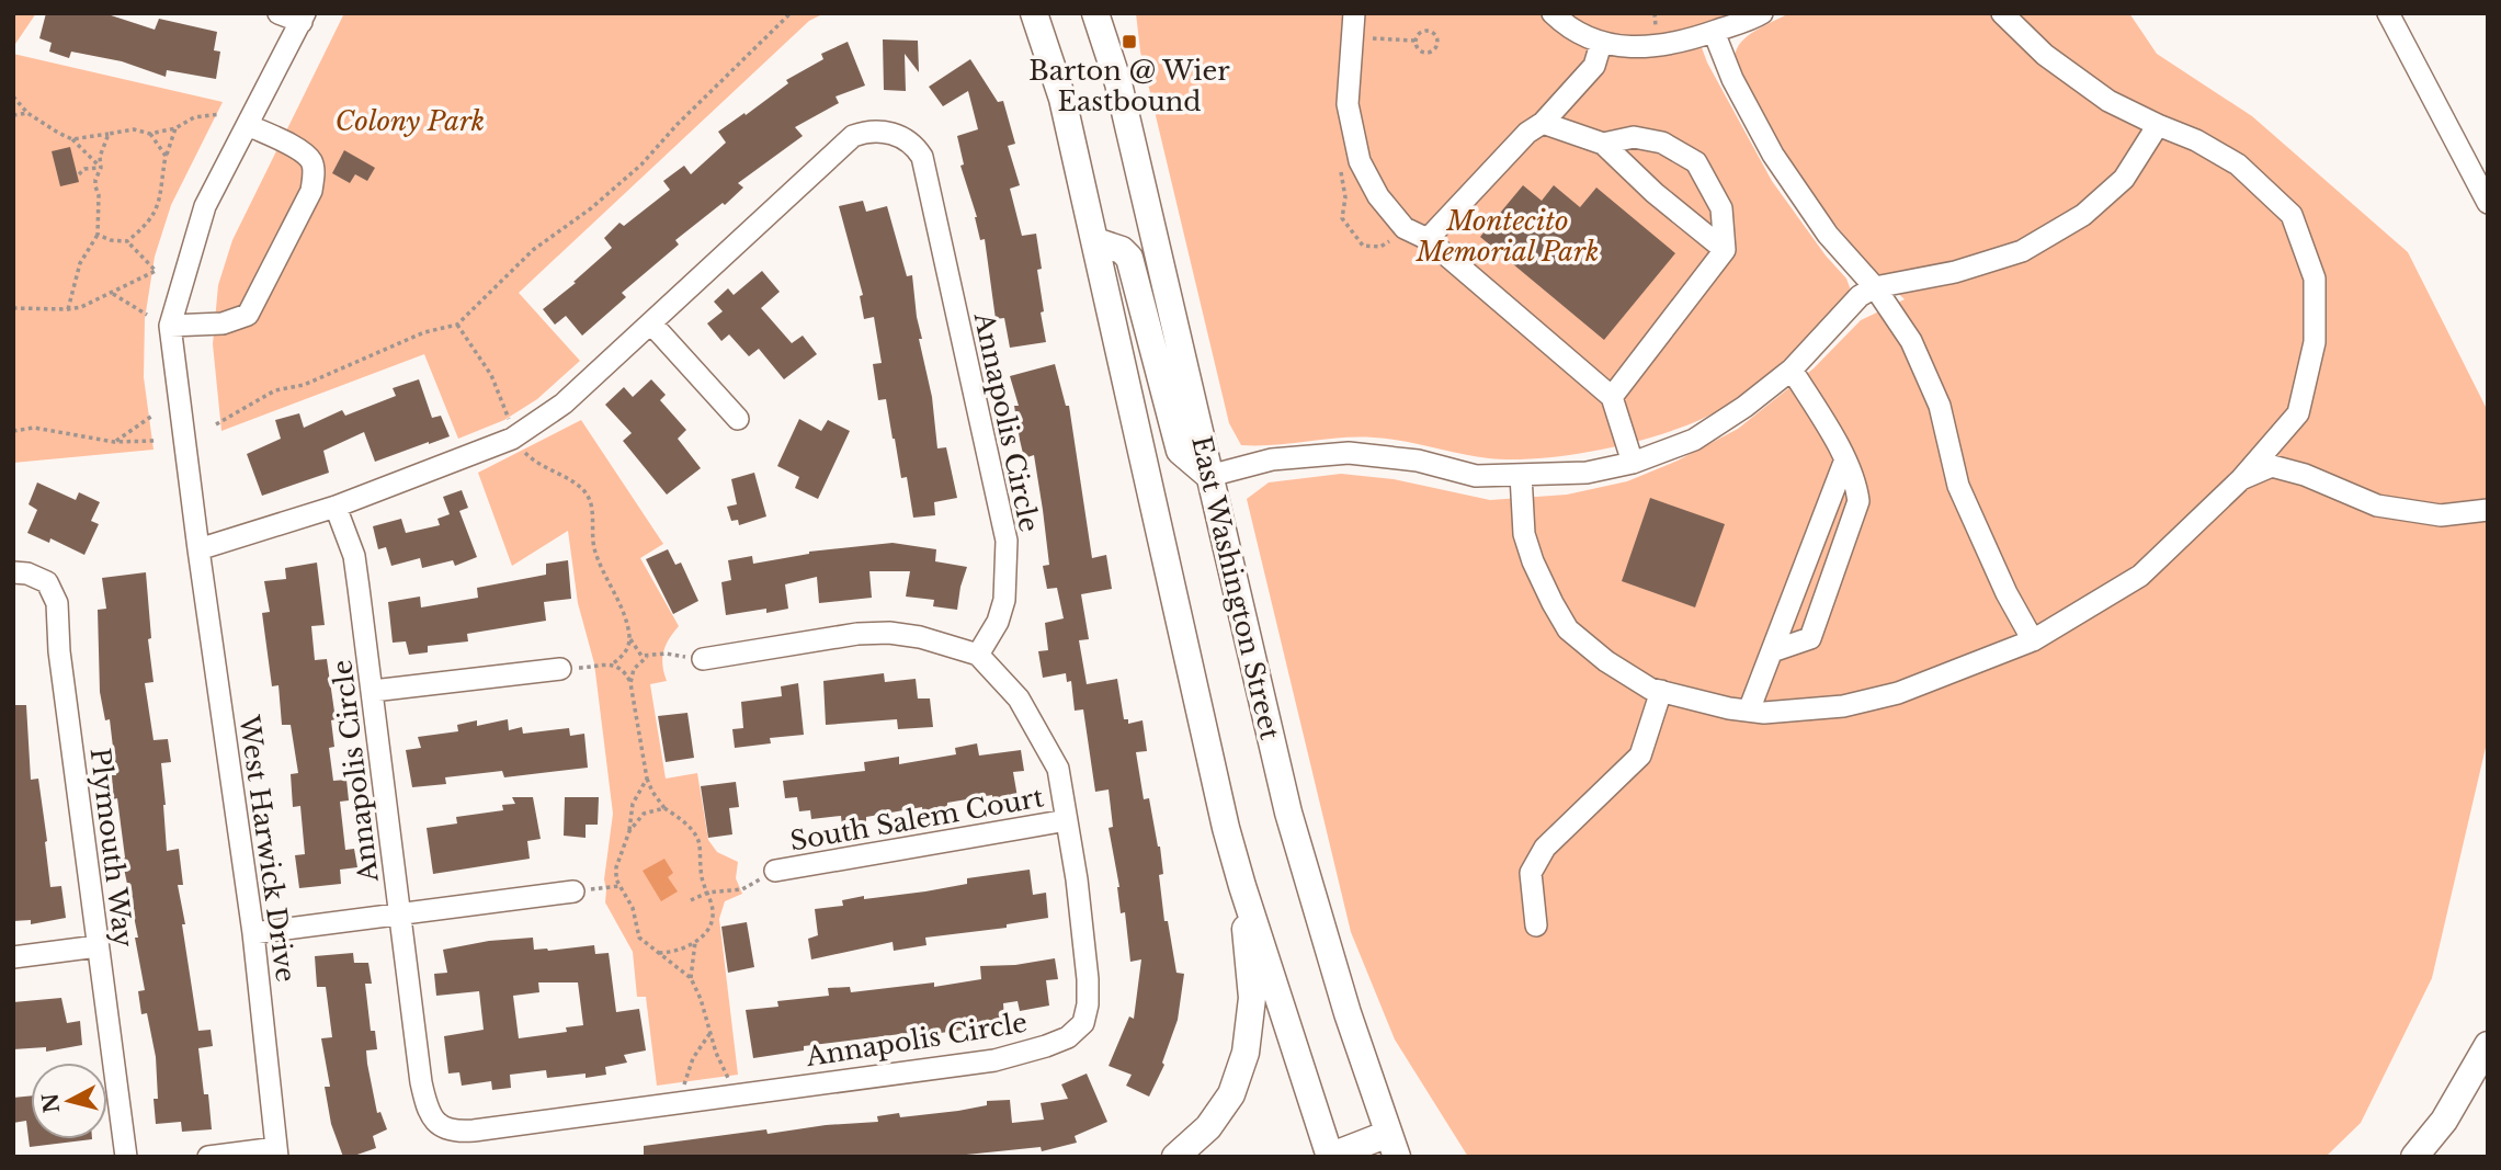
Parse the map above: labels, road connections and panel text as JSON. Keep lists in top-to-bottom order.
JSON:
{
  "streets": {
    "main road": ["East Washington Street"],
    "street": [
      "Annapolis Circle",
      "South Salem Court",
      "Plymouth Way",
      "West Harwick Drive"
    ]
  },
  "crossings": [
    ["Annapolis Circle", "South Salem Court"],
    ["Annapolis Circle", "West Harwick Drive"]
  ],
  "parks": ["Colony Park", "Montecito Memorial Park"],
  "places": {
    "transit": ["Barton @ Wier Eastbound"]
  },
  "north": "left"
}
